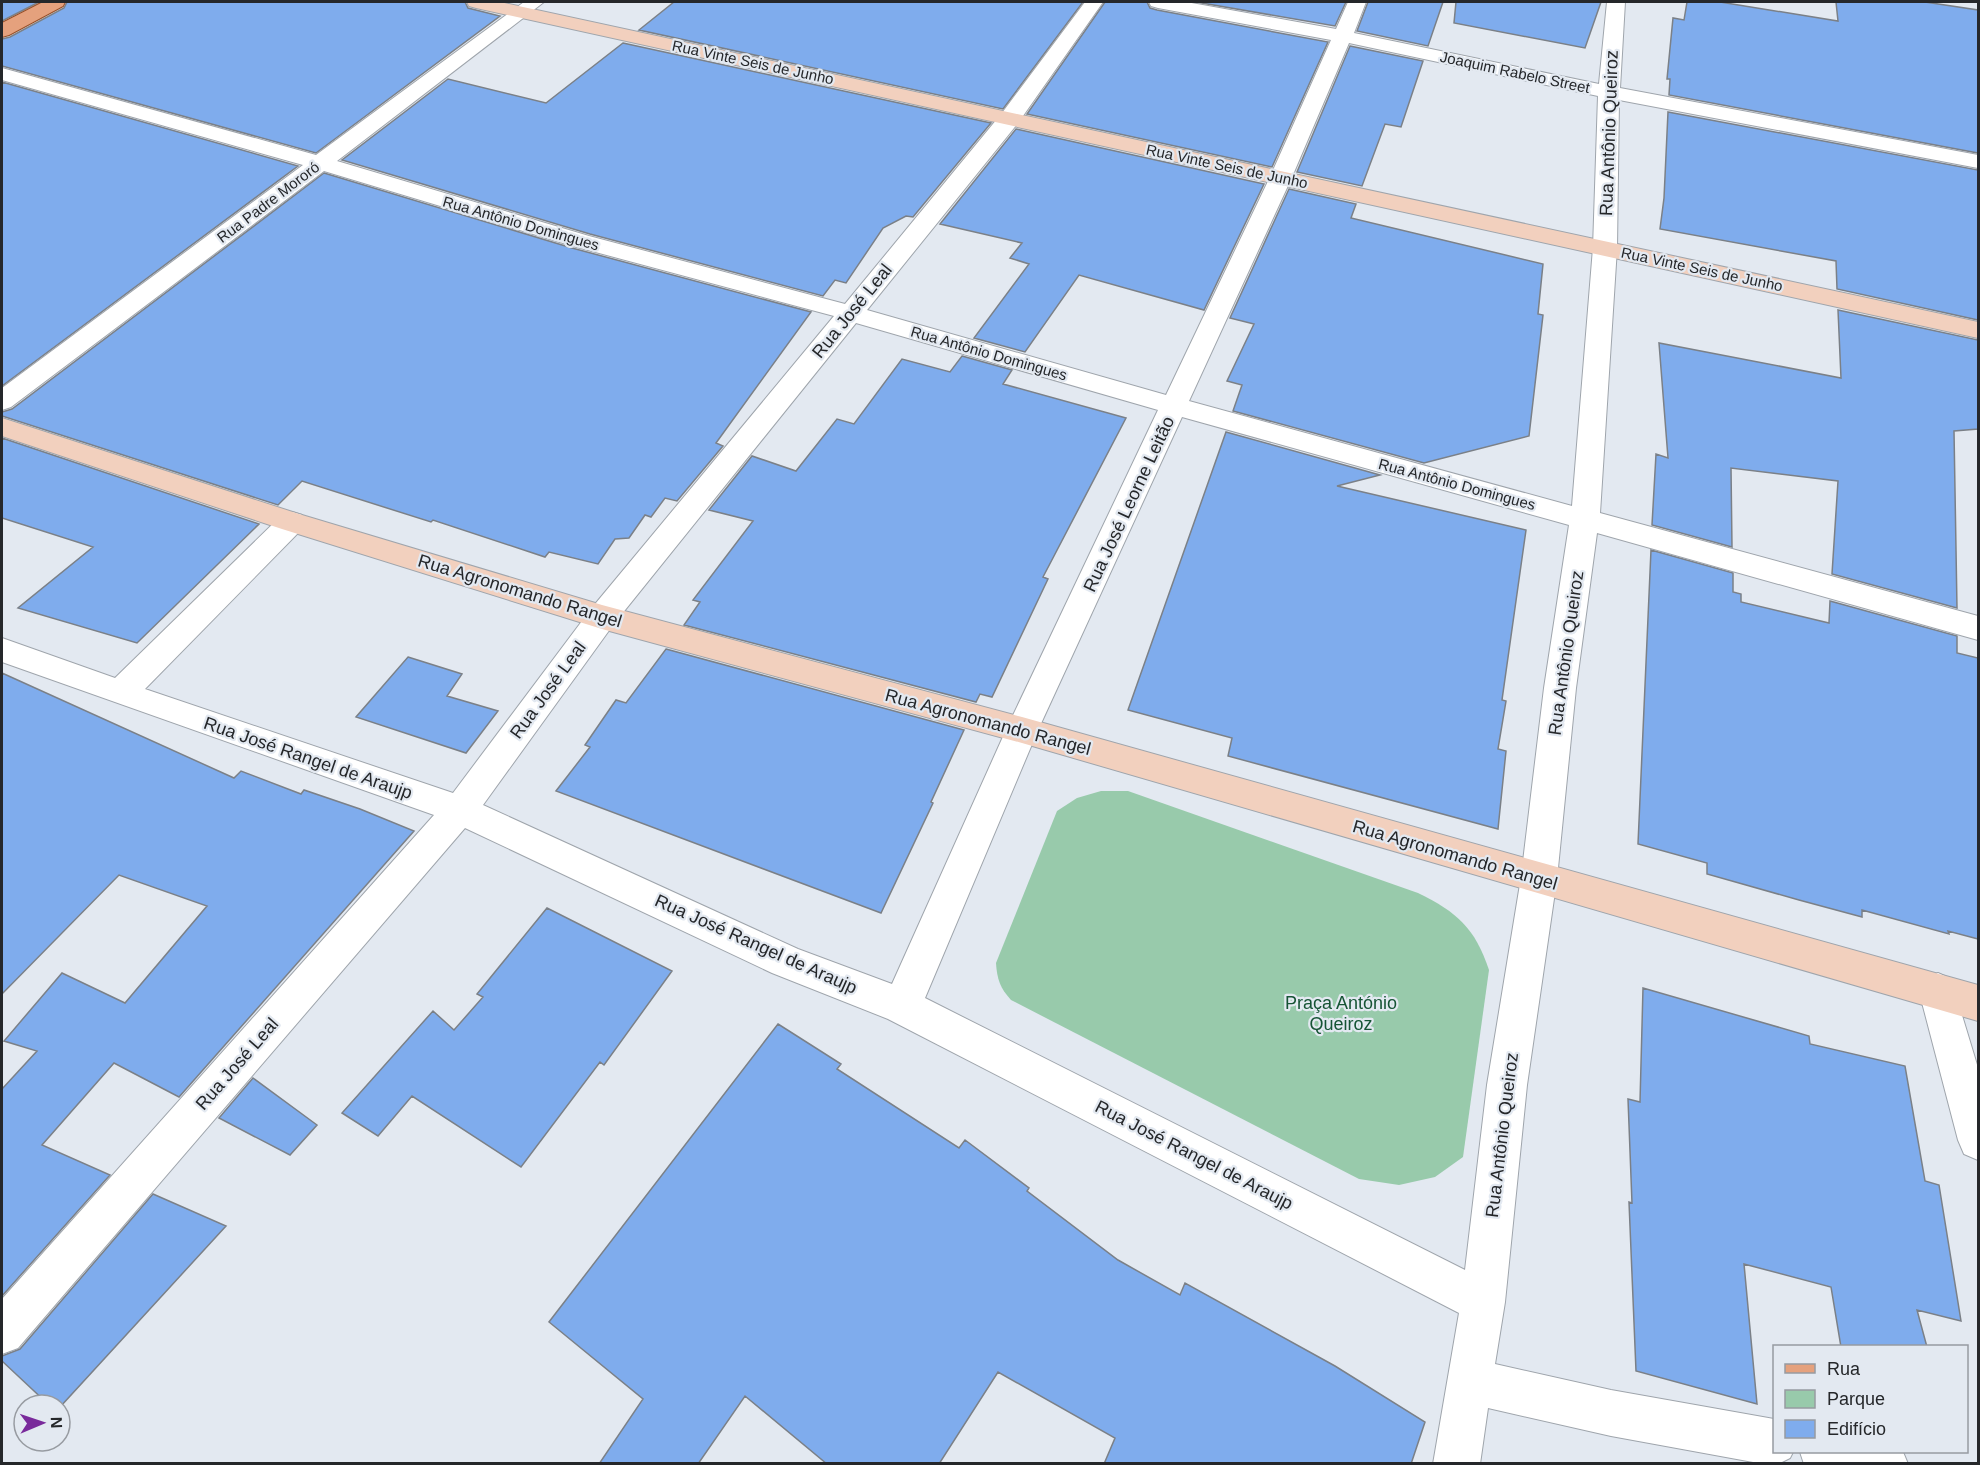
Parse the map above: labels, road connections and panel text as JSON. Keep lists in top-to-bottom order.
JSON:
{
  "streets": {
    "street": [
      "Rua Vinte Seis de Junho",
      "Joaquim Rabelo Street",
      "Rua Antônio Queiroz",
      "Rua Padre Mororó",
      "Rua Antônio Domingues",
      "Rua José Leal",
      "Rua José Leorne Leitão",
      "Rua Agronomando Rangel",
      "Rua José Rangel de Araujp"
    ]
  },
  "crossings": [
    ["Rua Vinte Seis de Junho", "Rua Antônio Queiroz"],
    ["Rua Vinte Seis de Junho", "Rua Padre Mororó"],
    ["Rua Vinte Seis de Junho", "Rua José Leal"],
    ["Rua Vinte Seis de Junho", "Rua José Leorne Leitão"],
    ["Joaquim Rabelo Street", "Rua Antônio Queiroz"],
    ["Joaquim Rabelo Street", "Rua José Leorne Leitão"],
    ["Rua Antônio Queiroz", "Rua Antônio Domingues"],
    ["Rua Antônio Queiroz", "Rua Agronomando Rangel"],
    ["Rua Antônio Queiroz", "Rua José Rangel de Araujp"],
    ["Rua Padre Mororó", "Rua Antônio Domingues"],
    ["Rua Antônio Domingues", "Rua José Leal"],
    ["Rua Antônio Domingues", "Rua José Leorne Leitão"],
    ["Rua José Leal", "Rua Agronomando Rangel"],
    ["Rua José Leal", "Rua José Rangel de Araujp"],
    ["Rua José Leorne Leitão", "Rua Agronomando Rangel"],
    ["Rua José Leorne Leitão", "Rua José Rangel de Araujp"]
  ],
  "parks": ["Praça António Queiroz"],
  "legend": ["Rua", "Parque", "Edifício"],
  "north": "right"
}
